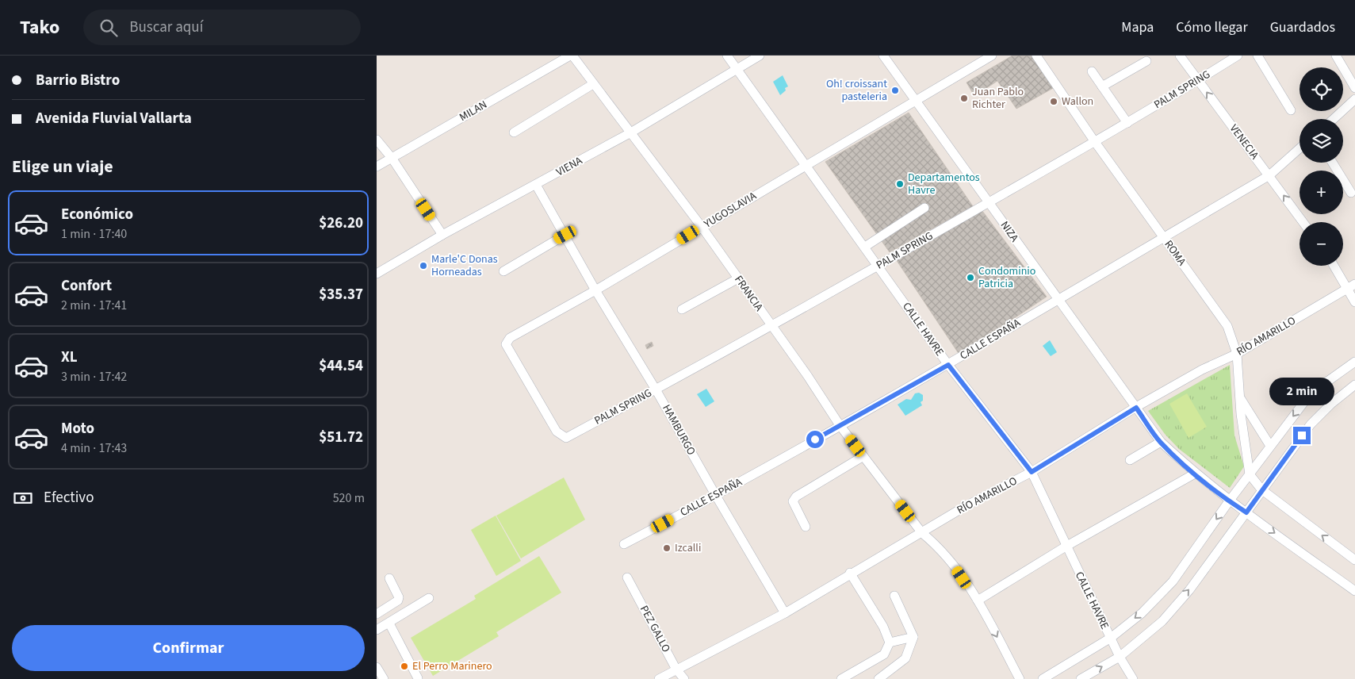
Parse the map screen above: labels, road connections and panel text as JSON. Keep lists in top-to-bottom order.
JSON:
{
  "streets": {
    "street": [
      "PALM SPRING",
      "MILAN",
      "VENECIA",
      "VIENA",
      "YUGOSLAVIA",
      "NIZA",
      "ROMA",
      "FRANCIA",
      "CALLE HAVRE",
      "RÍO AMARILLO",
      "CALLE ESPAÑA",
      "HAMBURGO",
      "PEZ GALLO"
    ]
  },
  "crossings": [
    ["PALM SPRING", "VENECIA"],
    ["PALM SPRING", "YUGOSLAVIA"],
    ["PALM SPRING", "NIZA"],
    ["PALM SPRING", "ROMA"],
    ["PALM SPRING", "FRANCIA"],
    ["PALM SPRING", "CALLE HAVRE"],
    ["PALM SPRING", "HAMBURGO"],
    ["MILAN", "FRANCIA"],
    ["VENECIA", "CALLE ESPAÑA"],
    ["VIENA", "FRANCIA"],
    ["VIENA", "CALLE HAVRE"],
    ["VIENA", "HAMBURGO"],
    ["YUGOSLAVIA", "NIZA"],
    ["YUGOSLAVIA", "FRANCIA"],
    ["YUGOSLAVIA", "CALLE HAVRE"],
    ["YUGOSLAVIA", "HAMBURGO"],
    ["NIZA", "RÍO AMARILLO"],
    ["NIZA", "CALLE ESPAÑA"],
    ["ROMA", "RÍO AMARILLO"],
    ["ROMA", "CALLE ESPAÑA"],
    ["FRANCIA", "RÍO AMARILLO"],
    ["FRANCIA", "CALLE ESPAÑA"],
    ["CALLE HAVRE", "RÍO AMARILLO"],
    ["CALLE HAVRE", "CALLE ESPAÑA"],
    ["RÍO AMARILLO", "HAMBURGO"],
    ["RÍO AMARILLO", "PEZ GALLO"],
    ["CALLE ESPAÑA", "HAMBURGO"]
  ],
  "places": [
    "Oh! croissant pasteleria",
    "Juan Pablo Richter",
    "Wallon",
    "Departamentos Havre",
    "Marle'C Donas Horneadas",
    "Condominio Patricia",
    "Izcalli",
    "El Perro Marinero"
  ],
  "page": {
    "header": "Tako",
    "search": "Buscar aquí",
    "nav": ["Mapa", "Cómo llegar", "Guardados"],
    "banner": ["Barrio Bistro", "Avenida Fluvial Vallarta"],
    "map_buttons": ["+", "−"],
    "heading": "Elige un viaje",
    "list": [
      {
        "name": "Económico",
        "note": "1 min · 17:40",
        "value": "$26.20"
      },
      {
        "name": "Confort",
        "note": "2 min · 17:41",
        "value": "$35.37"
      },
      {
        "name": "XL",
        "note": "3 min · 17:42",
        "value": "$44.54"
      },
      {
        "name": "Moto",
        "note": "4 min · 17:43",
        "value": "$51.72"
      }
    ],
    "bubble": "2 min",
    "pay": ["Efectivo", "520 m"],
    "buttons": "Confirmar"
  }
}
